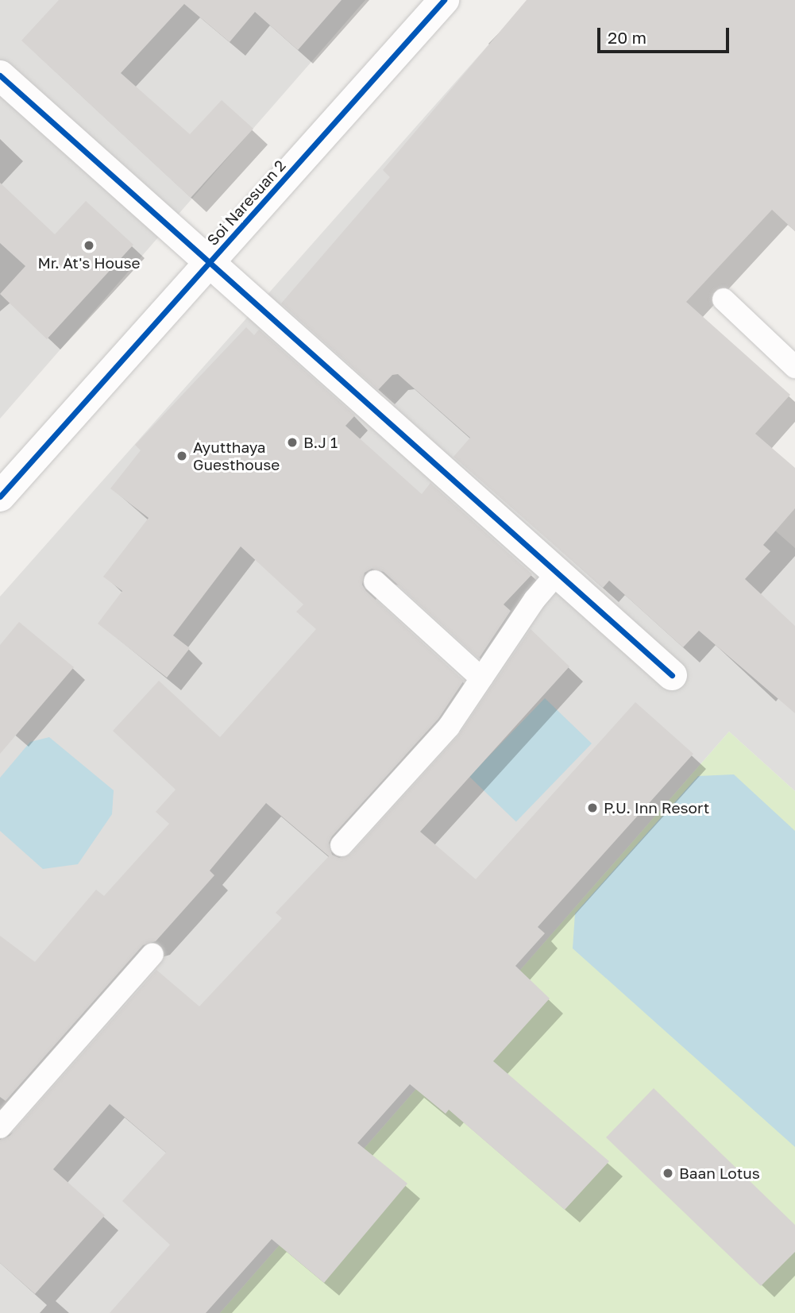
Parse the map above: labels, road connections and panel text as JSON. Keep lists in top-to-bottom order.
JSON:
{
  "streets": {
    "street": ["Soi Naresuan 2"]
  },
  "places": [
    "Mr. At's House",
    "B.J 1",
    "Ayutthaya Guesthouse",
    "P.U. Inn Resort",
    "Baan Lotus"
  ],
  "scale_bar": "20 m"
}
